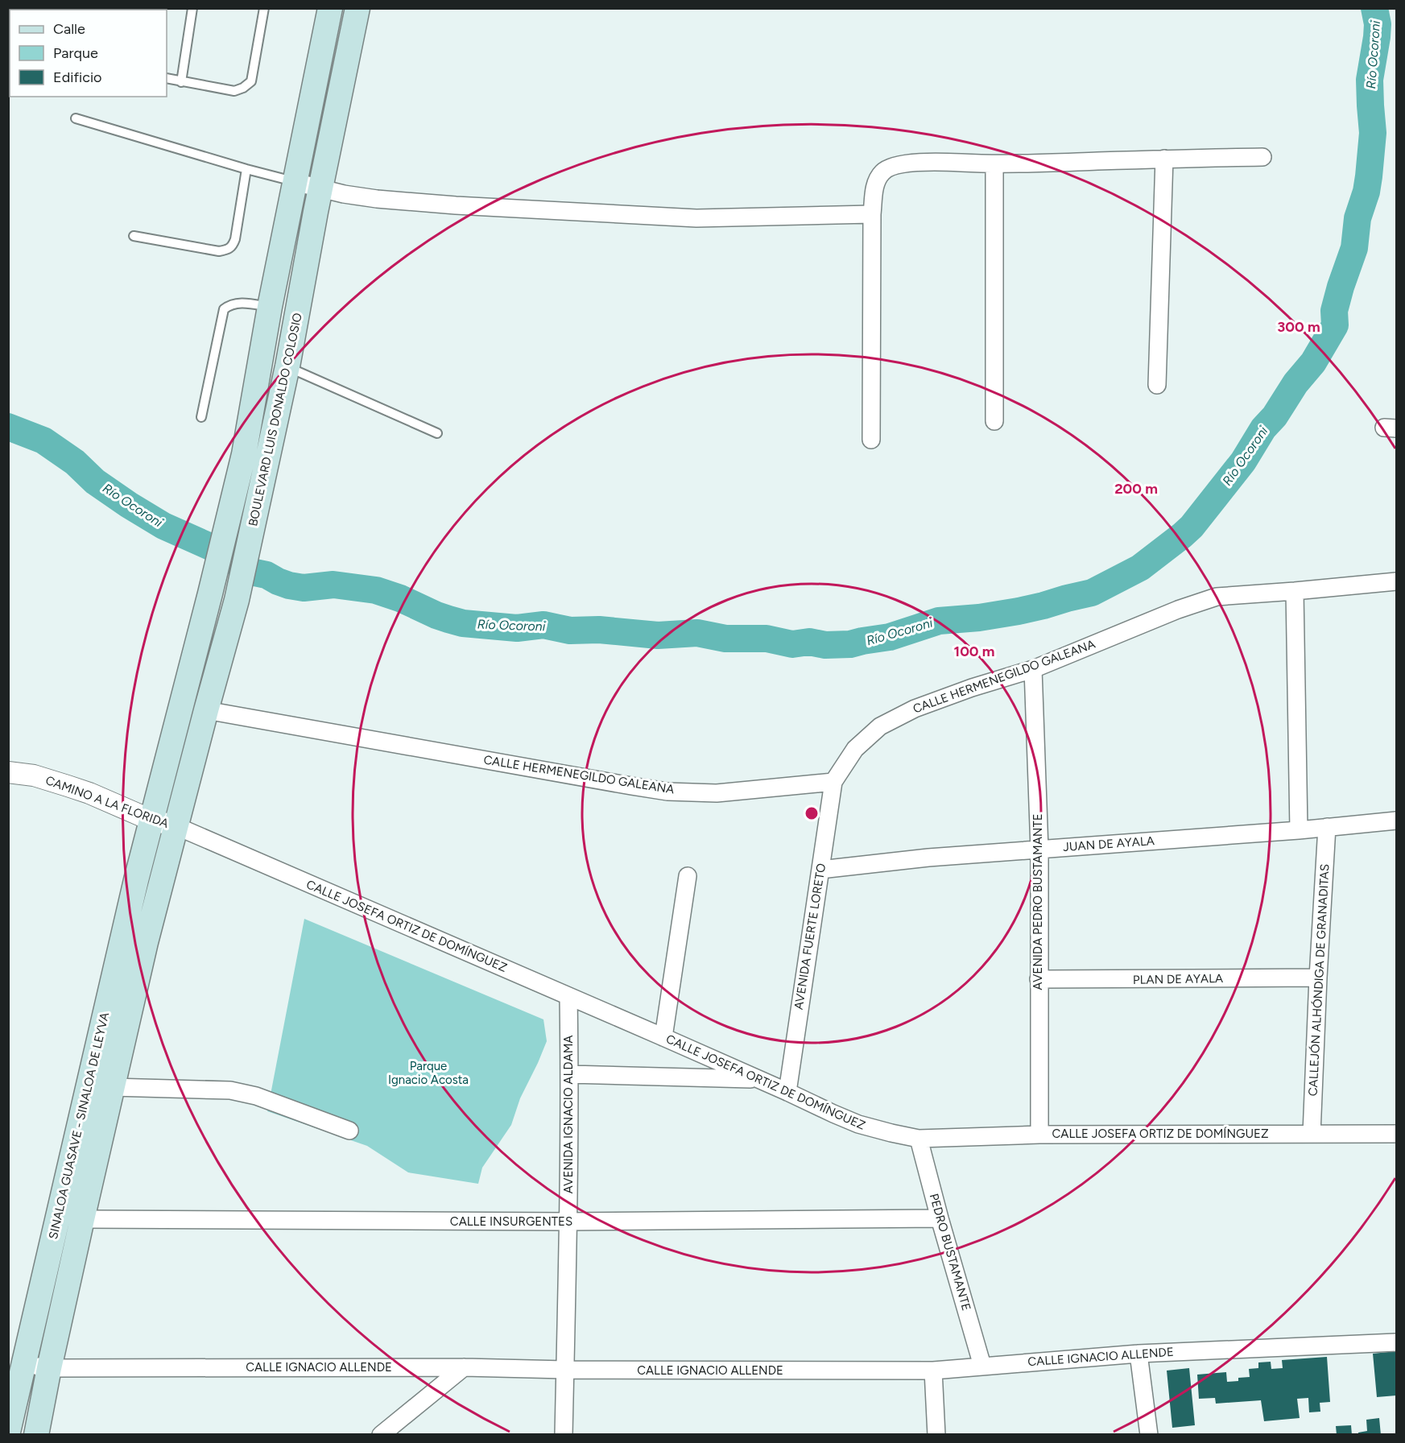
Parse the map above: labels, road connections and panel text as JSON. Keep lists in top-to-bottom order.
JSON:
{
  "streets": {
    "main road": ["BOULEVARD LUIS DONALDO COLOSIO", "SINALOA GUASAVE - SINALOA DE LEYVA"],
    "street": [
      "CALLE HERMENEGILDO GALEANA",
      "CAMINO A LA FLORIDA",
      "JUAN DE AYALA",
      "AVENIDA PEDRO BUSTAMANTE",
      "CALLE JOSEFA ORTIZ DE DOMÍNGUEZ",
      "AVENIDA FUERTE LORETO",
      "PLAN DE AYALA",
      "CALLEJÓN ALHÓNDIGA DE GRANADITAS",
      "AVENIDA IGNACIO ALDAMA",
      "CALLE INSURGENTES",
      "PEDRO BUSTAMANTE",
      "CALLE IGNACIO ALLENDE"
    ]
  },
  "crossings": [
    ["BOULEVARD LUIS DONALDO COLOSIO", "CALLE HERMENEGILDO GALEANA"],
    ["BOULEVARD LUIS DONALDO COLOSIO", "CAMINO A LA FLORIDA"],
    ["BOULEVARD LUIS DONALDO COLOSIO", "CALLE JOSEFA ORTIZ DE DOMÍNGUEZ"],
    ["BOULEVARD LUIS DONALDO COLOSIO", "SINALOA GUASAVE - SINALOA DE LEYVA"],
    ["CALLE HERMENEGILDO GALEANA", "AVENIDA PEDRO BUSTAMANTE"],
    ["CALLE HERMENEGILDO GALEANA", "AVENIDA FUERTE LORETO"],
    ["CAMINO A LA FLORIDA", "CALLE JOSEFA ORTIZ DE DOMÍNGUEZ"],
    ["CAMINO A LA FLORIDA", "SINALOA GUASAVE - SINALOA DE LEYVA"],
    ["JUAN DE AYALA", "AVENIDA PEDRO BUSTAMANTE"],
    ["JUAN DE AYALA", "AVENIDA FUERTE LORETO"],
    ["JUAN DE AYALA", "CALLEJÓN ALHÓNDIGA DE GRANADITAS"],
    ["AVENIDA PEDRO BUSTAMANTE", "CALLE JOSEFA ORTIZ DE DOMÍNGUEZ"],
    ["AVENIDA PEDRO BUSTAMANTE", "PLAN DE AYALA"],
    ["CALLE JOSEFA ORTIZ DE DOMÍNGUEZ", "AVENIDA FUERTE LORETO"],
    ["CALLE JOSEFA ORTIZ DE DOMÍNGUEZ", "CALLEJÓN ALHÓNDIGA DE GRANADITAS"],
    ["CALLE JOSEFA ORTIZ DE DOMÍNGUEZ", "AVENIDA IGNACIO ALDAMA"],
    ["CALLE JOSEFA ORTIZ DE DOMÍNGUEZ", "SINALOA GUASAVE - SINALOA DE LEYVA"],
    ["CALLE JOSEFA ORTIZ DE DOMÍNGUEZ", "PEDRO BUSTAMANTE"],
    ["PLAN DE AYALA", "CALLEJÓN ALHÓNDIGA DE GRANADITAS"],
    ["AVENIDA IGNACIO ALDAMA", "CALLE INSURGENTES"],
    ["AVENIDA IGNACIO ALDAMA", "CALLE IGNACIO ALLENDE"],
    ["SINALOA GUASAVE - SINALOA DE LEYVA", "CALLE INSURGENTES"],
    ["SINALOA GUASAVE - SINALOA DE LEYVA", "CALLE IGNACIO ALLENDE"],
    ["CALLE INSURGENTES", "PEDRO BUSTAMANTE"],
    ["PEDRO BUSTAMANTE", "CALLE IGNACIO ALLENDE"]
  ],
  "water": ["Río Ocoroni"],
  "parks": ["Parque Ignacio Acosta"],
  "legend": ["Calle", "Parque", "Edificio"],
  "rings": ["300 m", "200 m", "100 m"]
}
